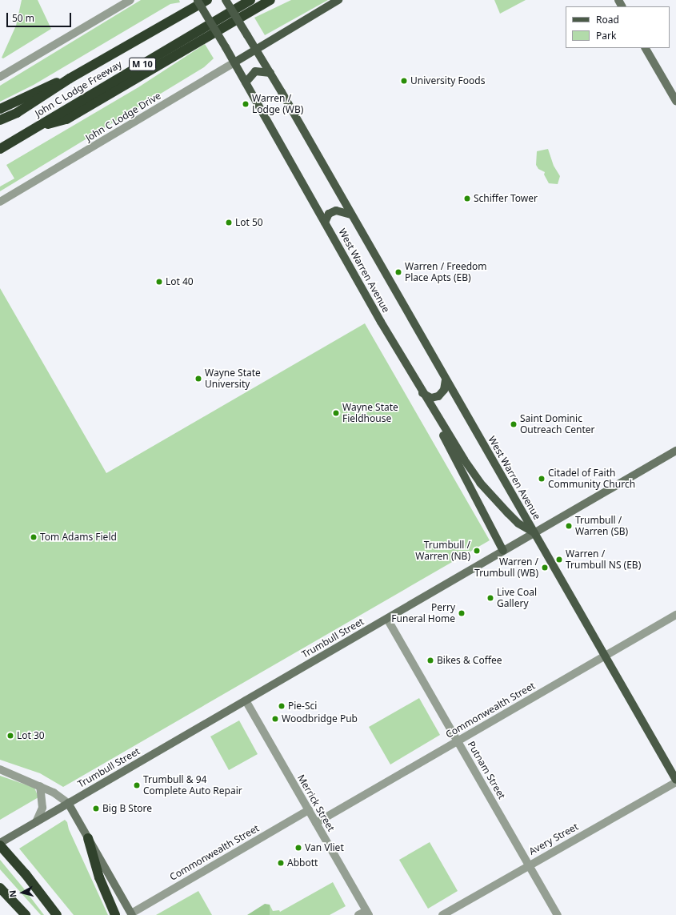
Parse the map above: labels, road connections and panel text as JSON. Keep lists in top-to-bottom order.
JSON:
{
  "streets": {
    "highway": ["M 10", "John C Lodge Freeway"],
    "main road": ["John C Lodge Drive", "West Warren Avenue"],
    "street": [
      "Trumbull Street",
      "Commonwealth Street",
      "Putnam Street",
      "Merrick Street",
      "Avery Street"
    ]
  },
  "crossings": [
    ["John C Lodge Drive", "West Warren Avenue"],
    ["West Warren Avenue", "Trumbull Street"],
    ["West Warren Avenue", "Commonwealth Street"],
    ["West Warren Avenue", "Avery Street"],
    ["Trumbull Street", "Putnam Street"],
    ["Trumbull Street", "Merrick Street"],
    ["Commonwealth Street", "Putnam Street"],
    ["Commonwealth Street", "Merrick Street"],
    ["Putnam Street", "Avery Street"]
  ],
  "places": [
    "University Foods",
    "Warren / Lodge (WB)",
    "Schiffer Tower",
    "Lot 50",
    "Warren / Freedom Place Apts (EB)",
    "Lot 40",
    "Wayne State University",
    "Wayne State Fieldhouse",
    "Saint Dominic Outreach Center",
    "Citadel of Faith Community Church",
    "Trumbull / Warren (SB)",
    "Tom Adams Field",
    "Trumbull / Warren (NB)",
    "Warren / Trumbull NS (EB)",
    "Warren / Trumbull (WB)",
    "Live Coal Gallery",
    "Perry Funeral Home",
    "Bikes & Coffee",
    "Pie-Sci",
    "Woodbridge Pub",
    "Lot 30",
    "Trumbull & 94 Complete Auto Repair",
    "Big B Store",
    "Van Vliet",
    "Abbott"
  ],
  "legend": ["Road", "Park"],
  "scale_bar": "50 m",
  "north": "left"
}
